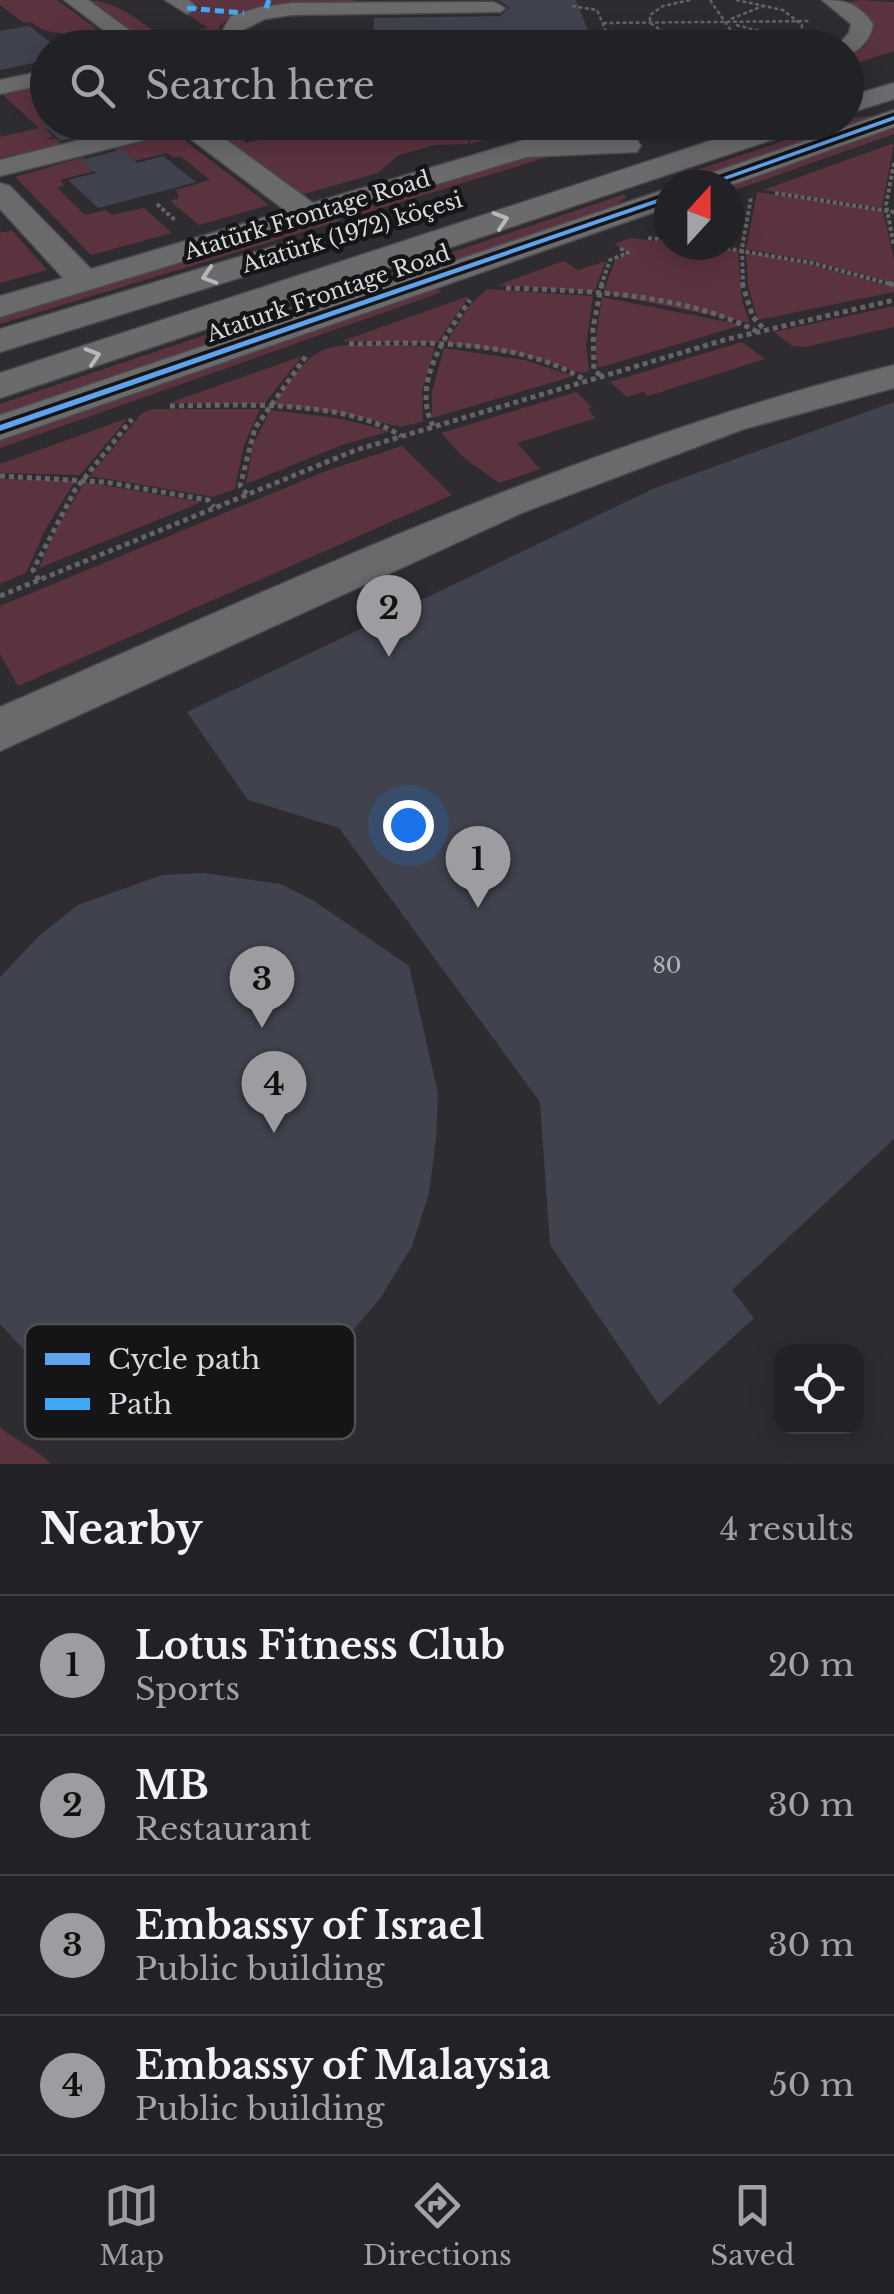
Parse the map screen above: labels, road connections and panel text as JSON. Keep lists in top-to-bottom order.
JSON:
{
  "streets": {
    "main road": ["Atatürk (1972) köçesi"],
    "street": ["Atatürk Frontage Road", "Ataturk Frontage Road"]
  },
  "house_numbers": ["80"],
  "legend": ["Cycle path", "Path"],
  "north": "top",
  "page": {
    "search": "Search here",
    "pins": [
      "2",
      "1",
      "3",
      "4"
    ],
    "heading": ["Nearby", "4 results"],
    "list": [
      {
        "mark": "1",
        "name": "Lotus Fitness Club",
        "note": "Sports",
        "value": "20 m"
      },
      {
        "mark": "2",
        "name": "MB",
        "note": "Restaurant",
        "value": "30 m"
      },
      {
        "mark": "3",
        "name": "Embassy of Israel",
        "note": "Public building",
        "value": "30 m"
      },
      {
        "mark": "4",
        "name": "Embassy of Malaysia",
        "note": "Public building",
        "value": "50 m"
      }
    ],
    "nav": ["Map", "Directions", "Saved"]
  }
}
